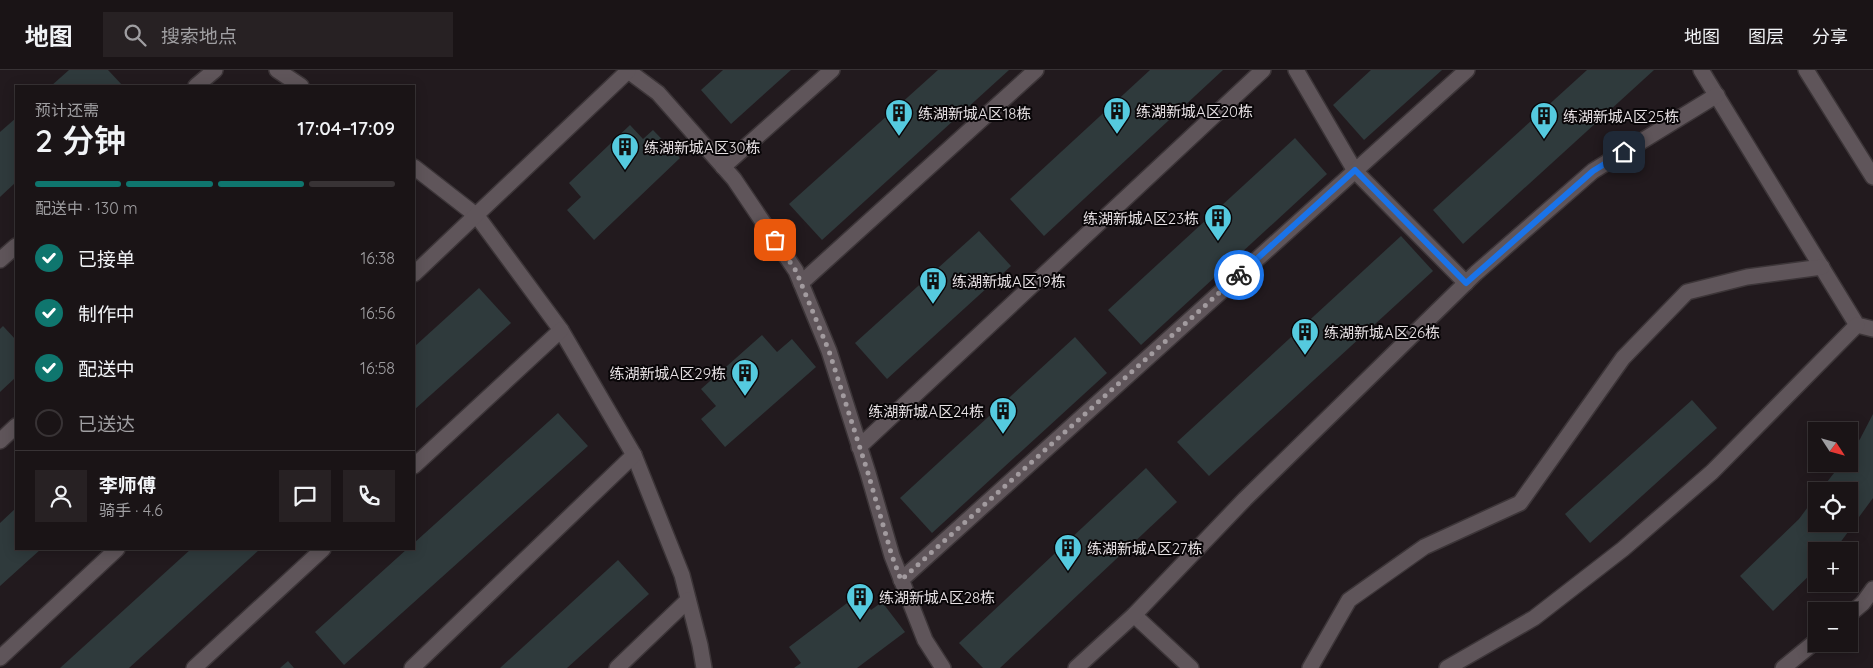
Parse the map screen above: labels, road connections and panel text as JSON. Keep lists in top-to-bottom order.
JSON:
{
  "places": {
    "building": [
      "练湖新城A区20栋",
      "练湖新城A区18栋",
      "练湖新城A区25栋",
      "练湖新城A区30栋",
      "练湖新城A区23栋",
      "练湖新城A区19栋",
      "练湖新城A区26栋",
      "练湖新城A区29栋",
      "练湖新城A区24栋",
      "练湖新城A区27栋",
      "练湖新城A区28栋"
    ]
  },
  "north": "bottom right",
  "page": {
    "header": "地图",
    "search": "搜索地点",
    "nav": ["地图", "图层", "分享"],
    "heading": ["2 分钟", "预计还需", "17:04–17:09"],
    "panel": ["李师傅", "骑手 · 4.6"],
    "bar": "配送中 · 130 m",
    "list": [
      ["已接单", "16:38"],
      ["制作中", "16:56"],
      ["配送中", "16:58"],
      "已送达"
    ],
    "map_buttons": ["+", "−"]
  }
}
